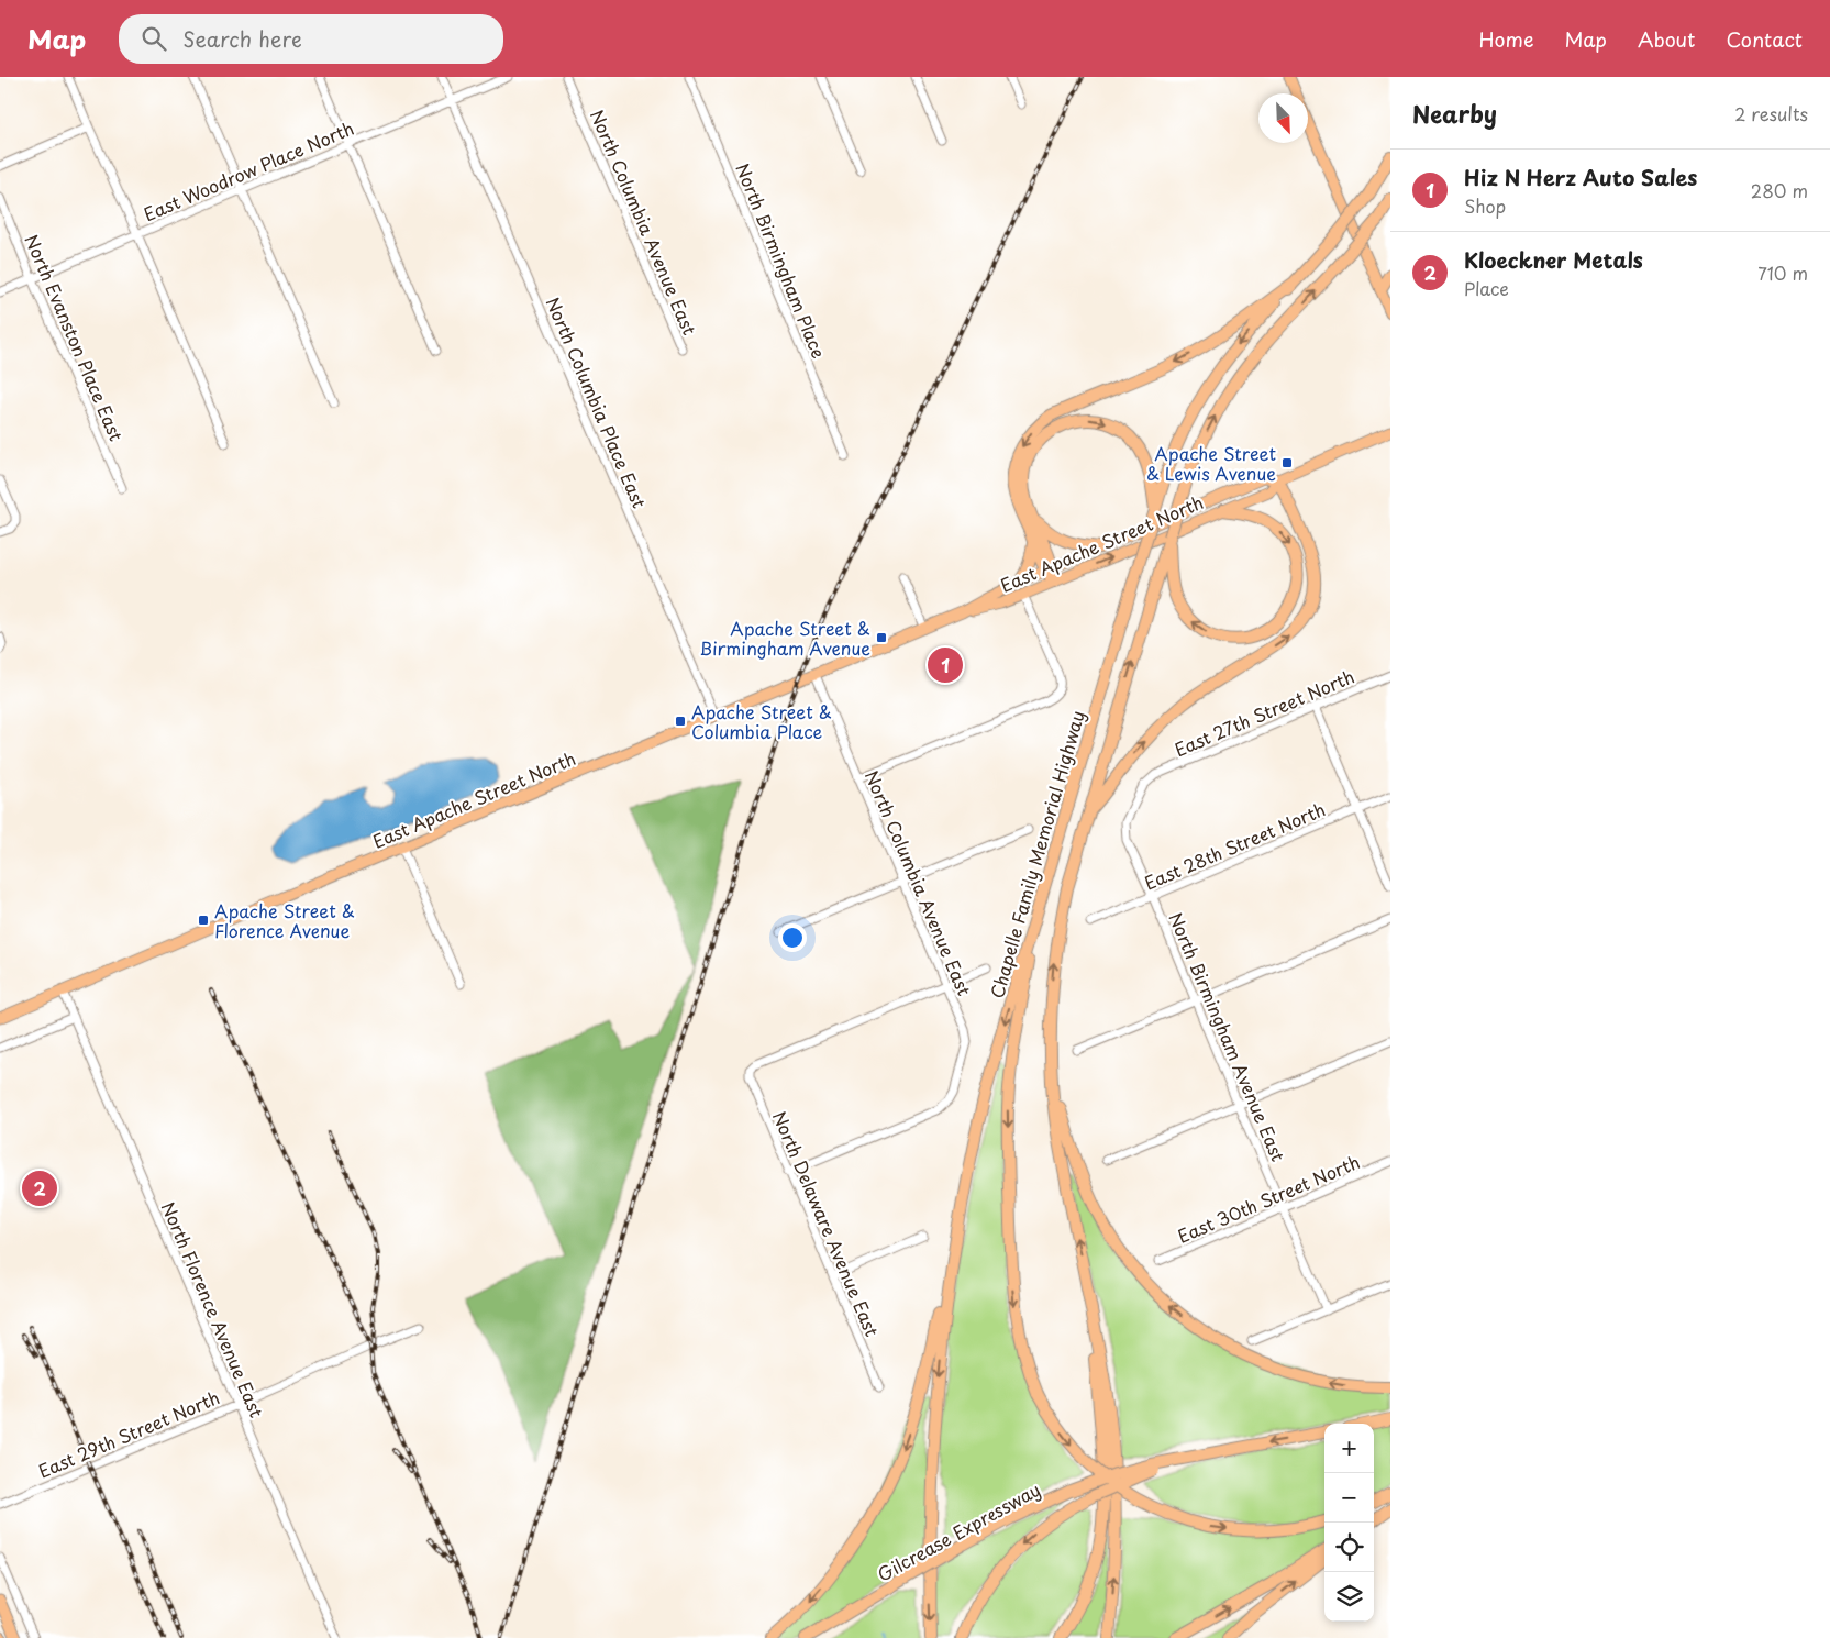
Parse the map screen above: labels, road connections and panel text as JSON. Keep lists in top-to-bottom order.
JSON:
{
  "streets": {
    "highway": ["Chapelle Family Memorial Highway", "Gilcrease Expressway"],
    "main road": ["East Apache Street North"],
    "street": [
      "East Woodrow Place North",
      "North Columbia Avenue East",
      "North Birmingham Place",
      "North Evanston Place East",
      "North Columbia Place East",
      "East 27th Street North",
      "East 28th Street North",
      "North Birmingham Avenue East",
      "East 30th Street North",
      "North Delaware Avenue East",
      "North Florence Avenue East",
      "East 29th Street North"
    ]
  },
  "crossings": [
    ["East Woodrow Place North", "North Evanston Place East"],
    ["East Woodrow Place North", "North Columbia Place East"],
    ["North Columbia Avenue East", "East Apache Street North"],
    ["North Columbia Avenue East", "North Delaware Avenue East"],
    ["North Columbia Place East", "East Apache Street North"],
    ["East Apache Street North", "North Florence Avenue East"],
    ["East 27th Street North", "North Birmingham Avenue East"],
    ["East 28th Street North", "North Birmingham Avenue East"],
    ["North Birmingham Avenue East", "East 30th Street North"],
    ["North Florence Avenue East", "East 29th Street North"]
  ],
  "places": {
    "transit": [
      "Apache Street & Lewis Avenue",
      "Apache Street & Birmingham Avenue",
      "Apache Street & Columbia Place",
      "Apache Street & Florence Avenue"
    ]
  },
  "north": "bottom right",
  "page": {
    "header": "Map",
    "search": "Search here",
    "nav": [
      "Home",
      "Map",
      "About",
      "Contact"
    ],
    "heading": ["Nearby", "2 results"],
    "list": [
      {
        "mark": "1",
        "name": "Hiz N Herz Auto Sales",
        "note": "Shop",
        "value": "280 m"
      },
      {
        "mark": "2",
        "name": "Kloeckner Metals",
        "note": "Place",
        "value": "710 m"
      }
    ],
    "pins": ["1", "2"],
    "map_buttons": ["+", "−"]
  }
}
